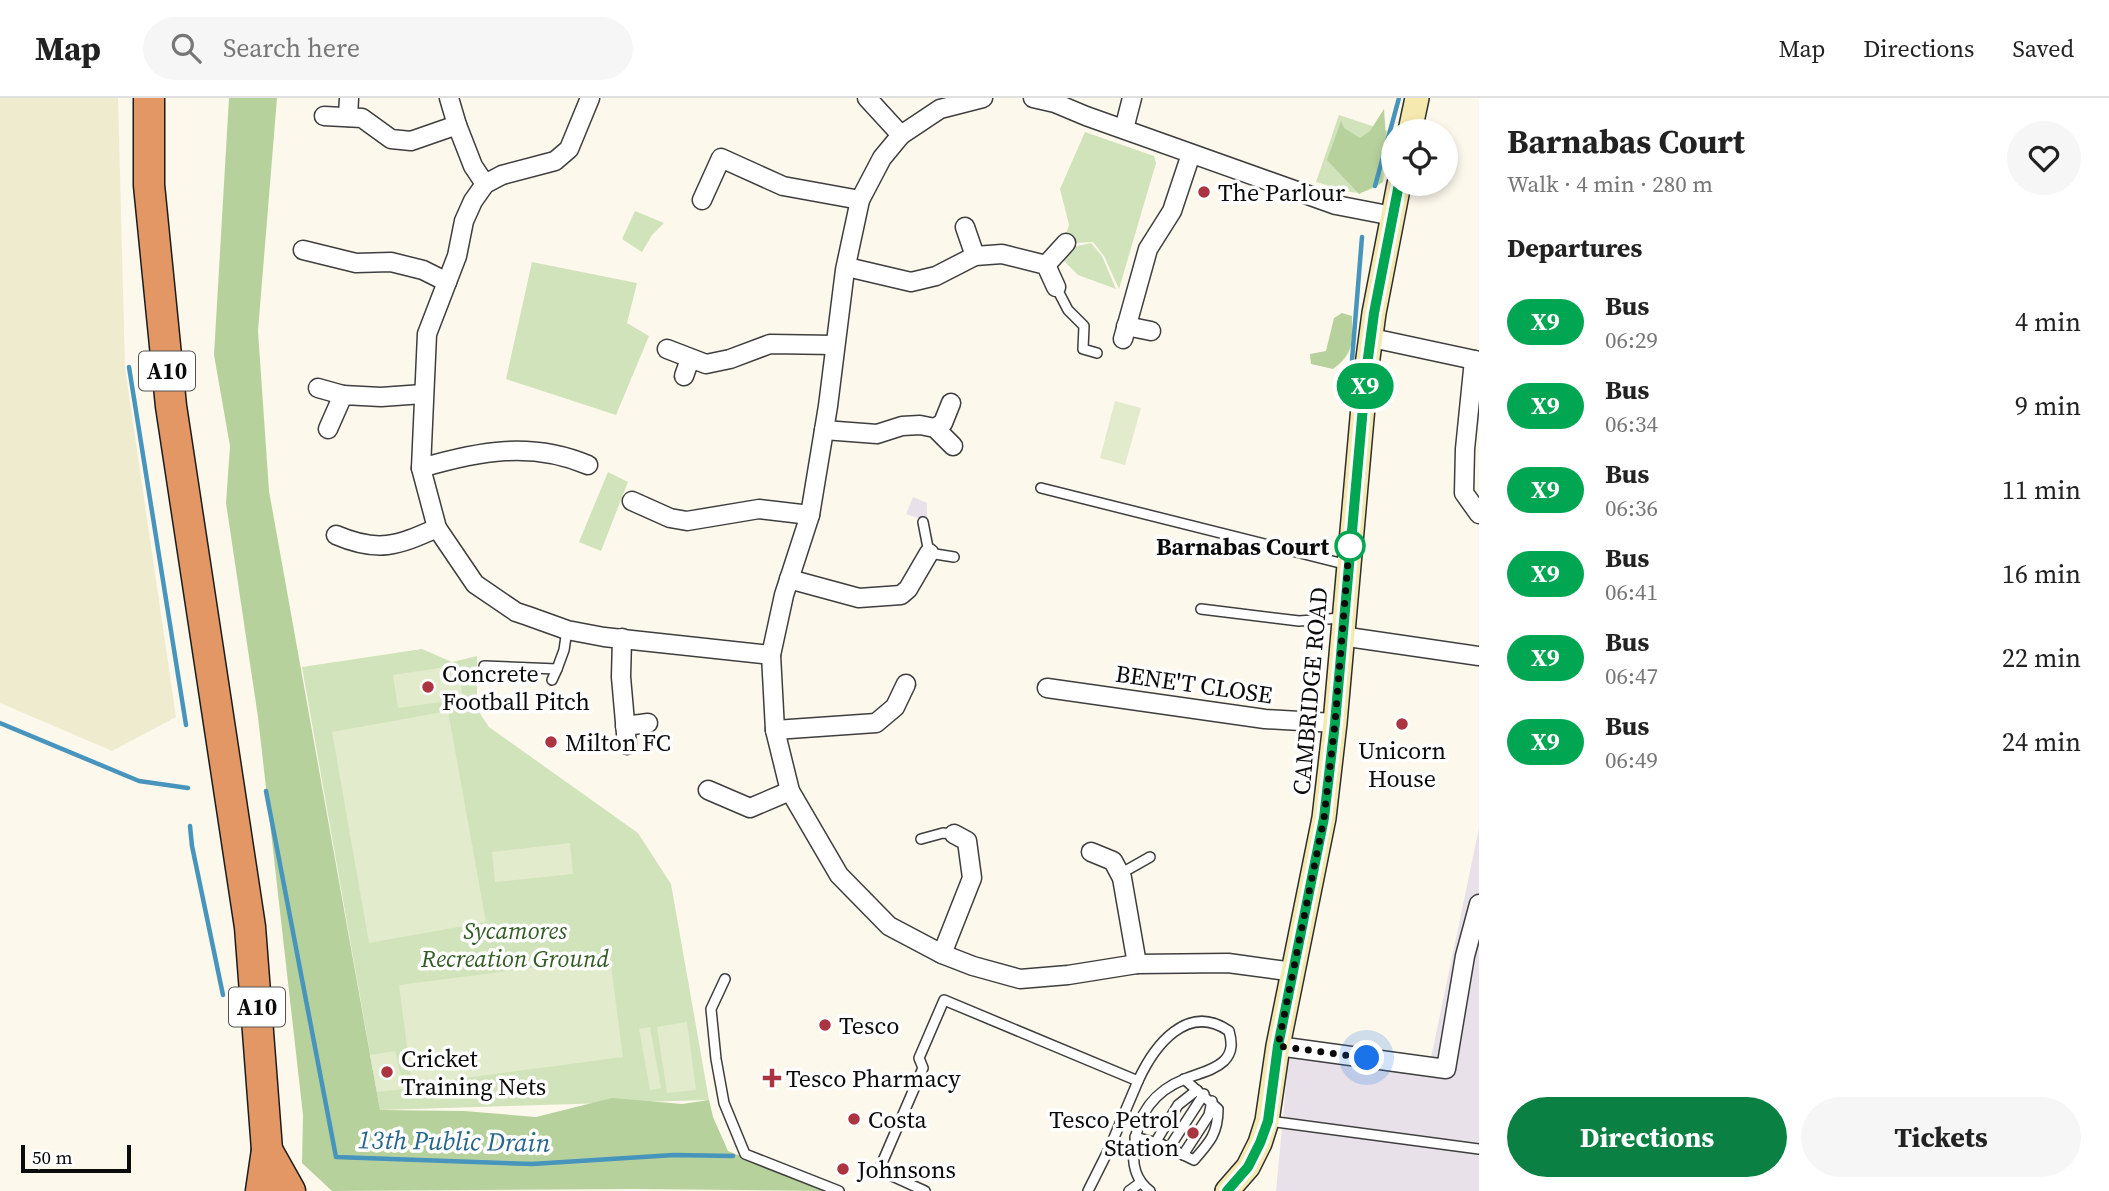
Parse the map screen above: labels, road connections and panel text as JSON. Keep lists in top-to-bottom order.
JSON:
{
  "streets": {
    "highway": ["A10"],
    "street": ["BENE'T CLOSE", "CAMBRIDGE ROAD"]
  },
  "crossings": [
    ["BENE'T CLOSE", "CAMBRIDGE ROAD"]
  ],
  "water": ["13th Public Drain"],
  "parks": ["Sycamores Recreation Ground"],
  "places": {
    "other": [
      "The Parlour",
      "Barnabas Court",
      "Concrete Football Pitch",
      "Unicorn House",
      "Milton FC",
      "Tesco",
      "Cricket Training Nets",
      "Costa",
      "Tesco Petrol Station",
      "Johnsons"
    ],
    "health": ["Tesco Pharmacy"]
  },
  "lines": ["bus line X9"],
  "scale_bar": "50 m",
  "page": {
    "header": "Map",
    "search": "Search here",
    "nav": ["Map", "Directions", "Saved"],
    "on_map": "X9",
    "heading": [
      ["Barnabas Court", "Walk · 4 min · 280 m"],
      "Departures"
    ],
    "list": [
      {
        "mark": "X9",
        "name": "Bus",
        "note": "06:29",
        "value": "4 min"
      },
      {
        "mark": "X9",
        "name": "Bus",
        "note": "06:34",
        "value": "9 min"
      },
      {
        "mark": "X9",
        "name": "Bus",
        "note": "06:36",
        "value": "11 min"
      },
      {
        "mark": "X9",
        "name": "Bus",
        "note": "06:41",
        "value": "16 min"
      },
      {
        "mark": "X9",
        "name": "Bus",
        "note": "06:47",
        "value": "22 min"
      },
      {
        "mark": "X9",
        "name": "Bus",
        "note": "06:49",
        "value": "24 min"
      }
    ],
    "buttons": ["Directions", "Tickets"],
    "scale": "50 m"
  }
}
